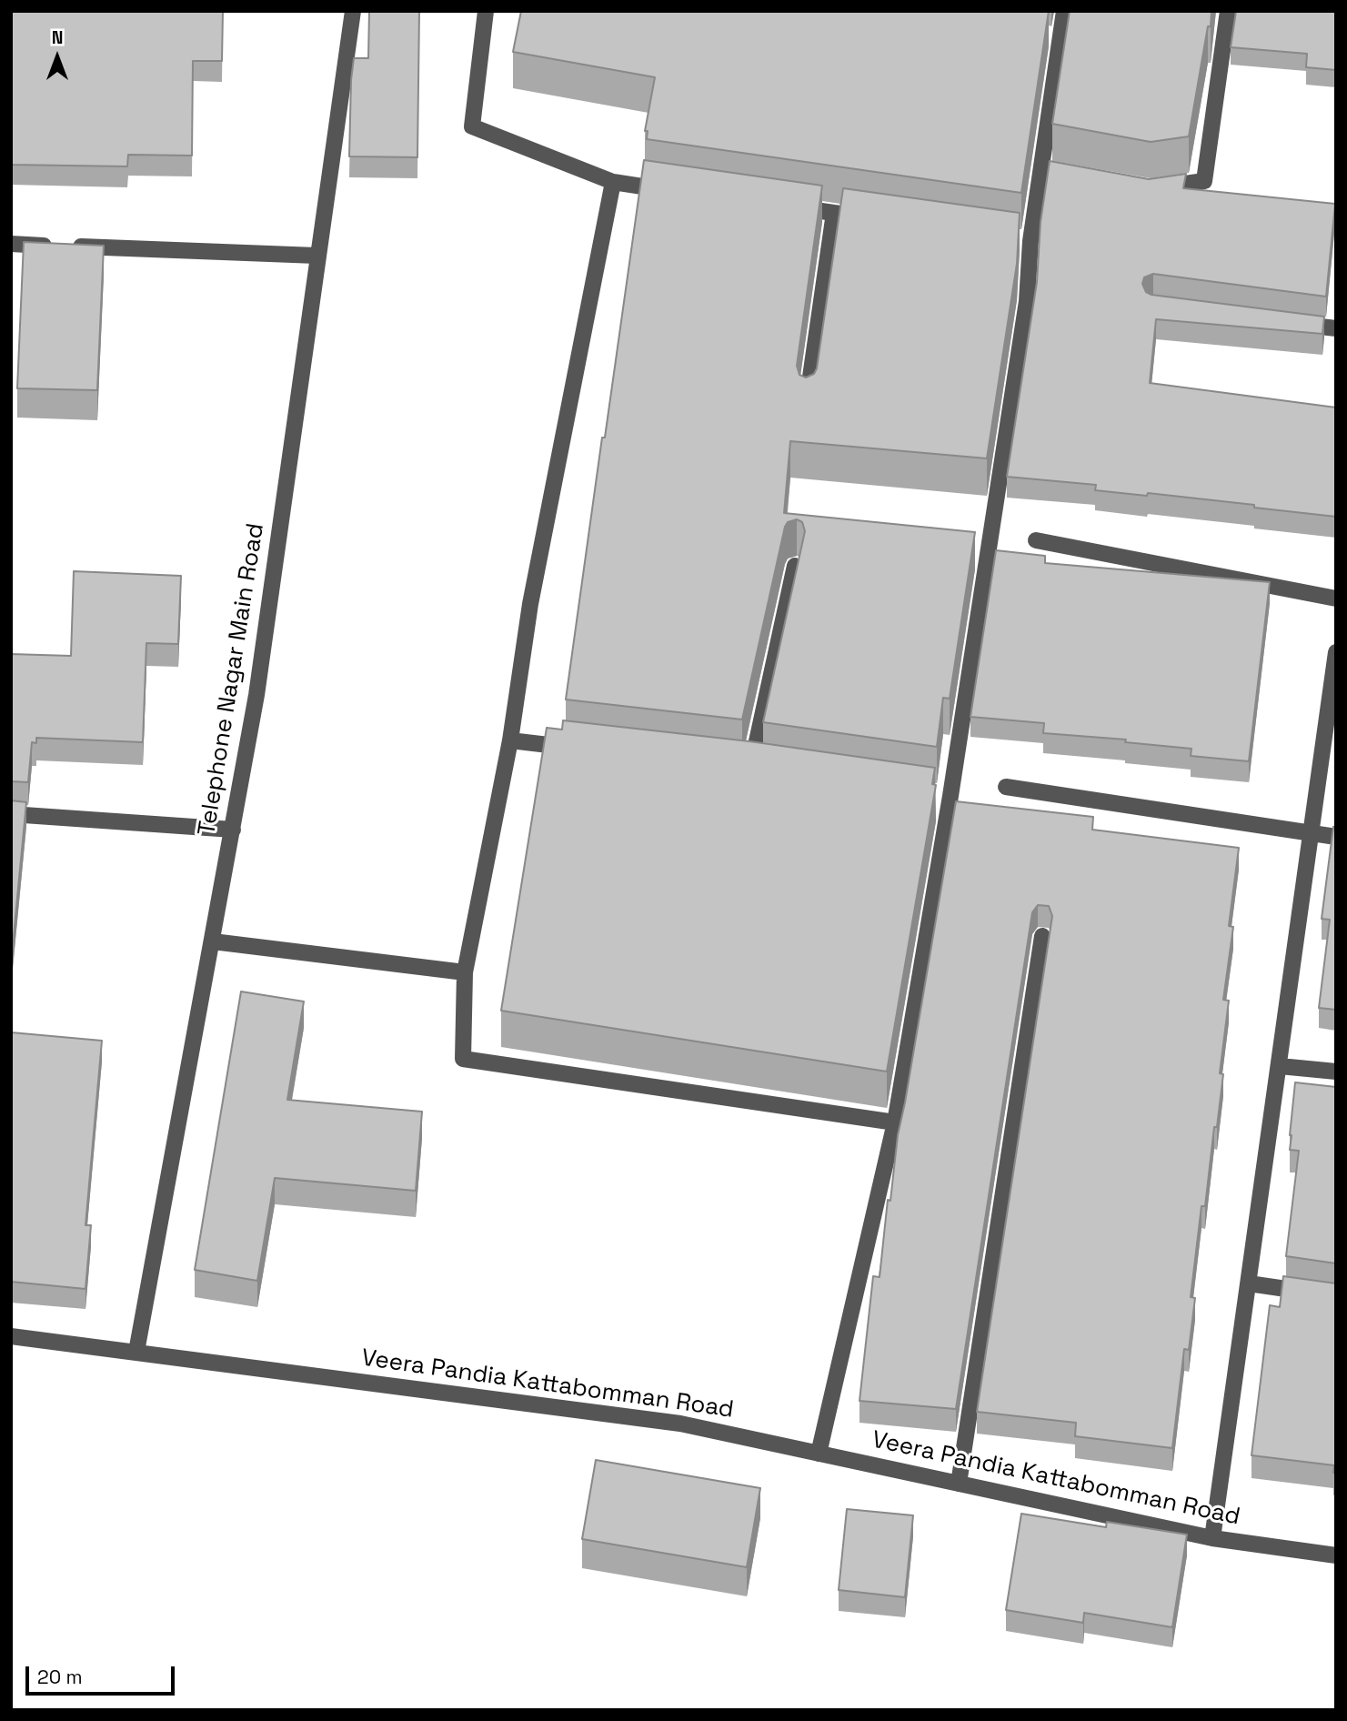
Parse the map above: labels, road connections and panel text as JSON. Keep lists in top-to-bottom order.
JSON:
{
  "streets": {
    "street": ["Telephone Nagar Main Road", "Veera Pandia Kattabomman Road"]
  },
  "crossings": [
    ["Telephone Nagar Main Road", "Veera Pandia Kattabomman Road"]
  ],
  "scale_bar": "20 m",
  "north": "top"
}
